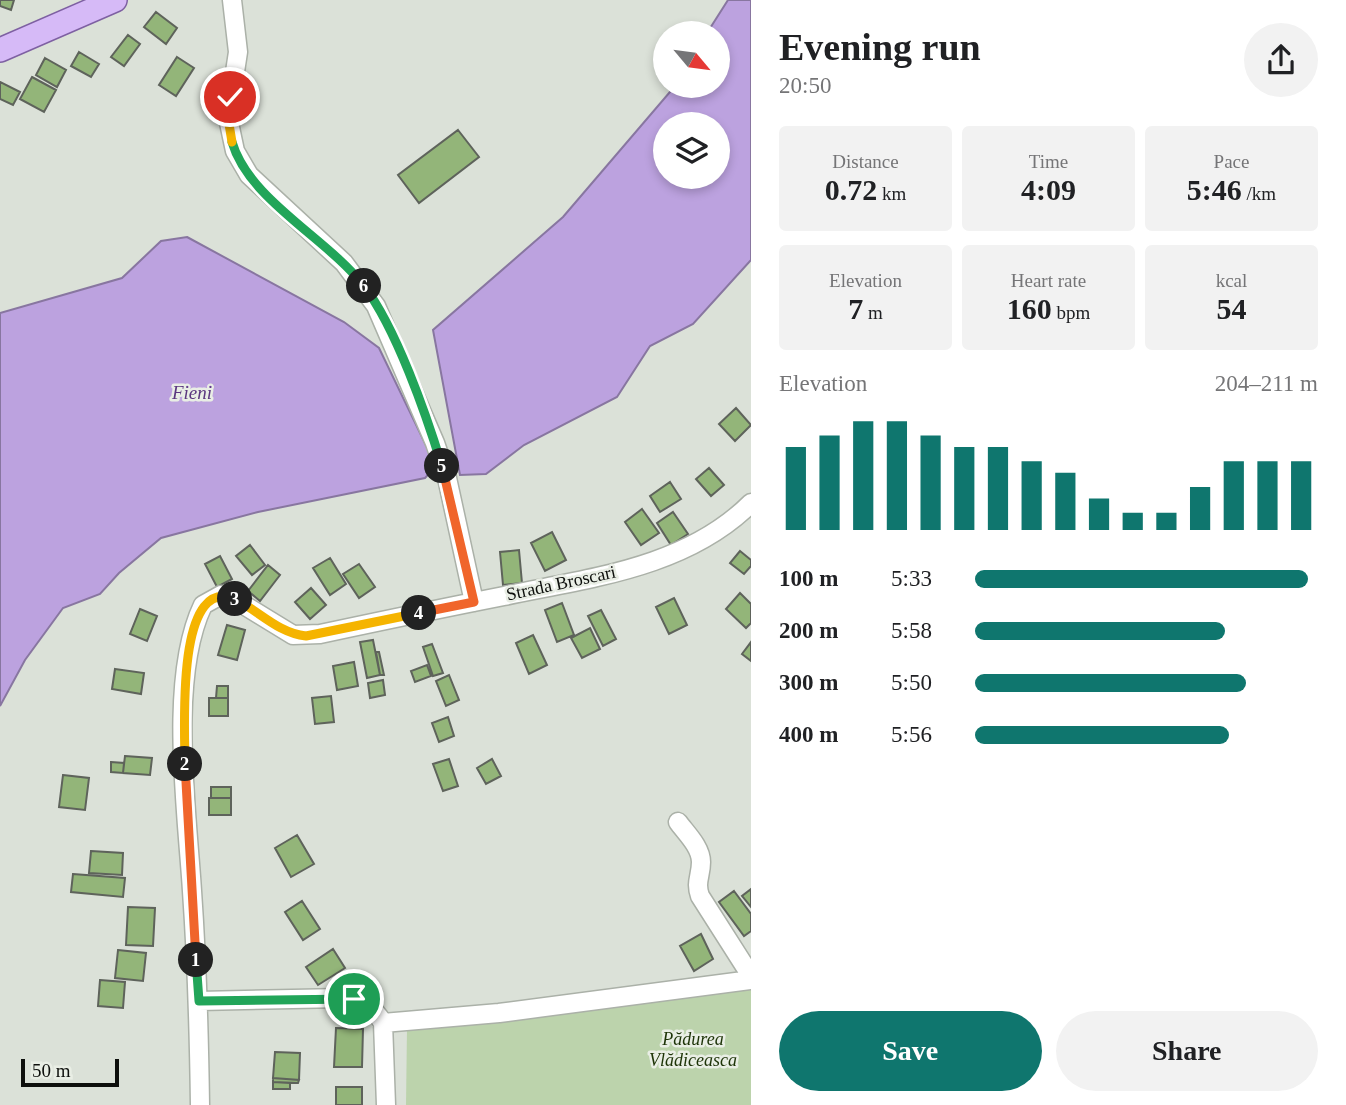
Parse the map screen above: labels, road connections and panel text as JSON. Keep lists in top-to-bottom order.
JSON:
{
  "streets": {
    "street": ["Strada Broscari"]
  },
  "water": ["Fieni"],
  "parks": ["Pădurea Vlădiceasca"],
  "scale_bar": "50 m",
  "north": "bottom right",
  "page": {
    "heading": ["Evening run", "20:50"],
    "stats": [
      ["Distance", "0.72 km"],
      ["Time", "4:09"],
      ["Pace", "5:46 /km"],
      ["Elevation", "7 m"],
      ["Heart rate", "160 bpm"],
      ["kcal", "54"]
    ],
    "pins": [
      "6",
      "5",
      "3",
      "4",
      "2",
      "1"
    ],
    "chart": ["Elevation", "204–211 m"],
    "list": [
      {
        "name": "100 m",
        "note": "5:33"
      },
      {
        "name": "200 m",
        "note": "5:58"
      },
      {
        "name": "300 m",
        "note": "5:50"
      },
      {
        "name": "400 m",
        "note": "5:56"
      }
    ],
    "buttons": ["Save", "Share"],
    "scale": "50 m"
  }
}
